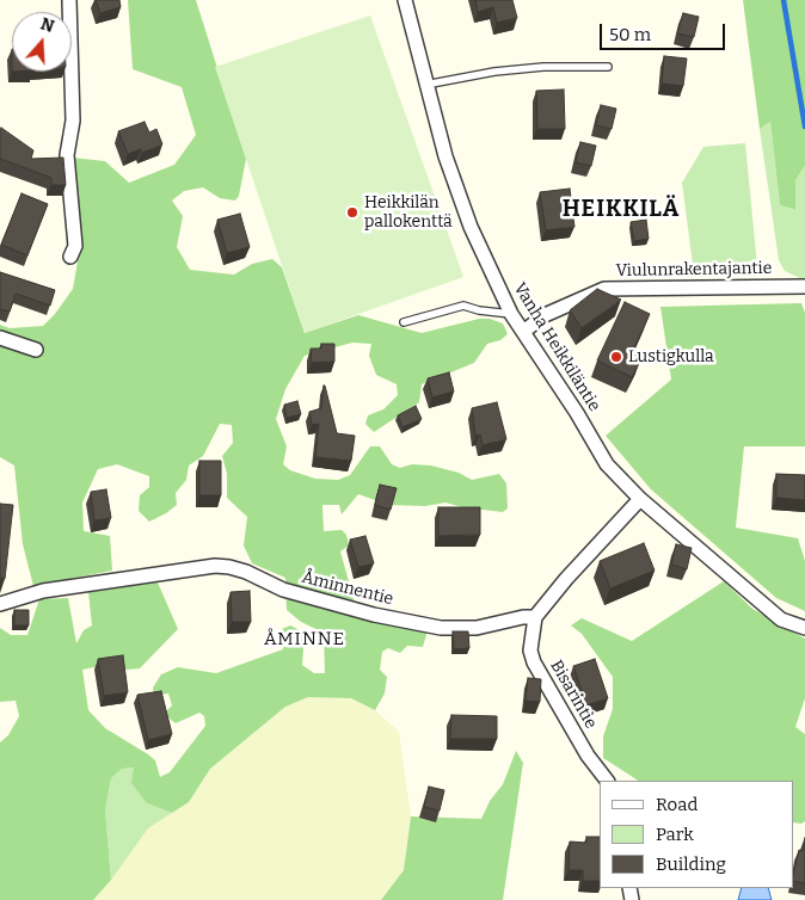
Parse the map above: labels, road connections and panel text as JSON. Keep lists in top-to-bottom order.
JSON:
{
  "streets": {
    "street": [
      "Viulunrakentajantie",
      "Vanha Heikkiläntie",
      "Åminnentie",
      "Bisarintie"
    ]
  },
  "crossings": [
    ["Viulunrakentajantie", "Vanha Heikkiläntie"],
    ["Åminnentie", "Bisarintie"]
  ],
  "districts": ["HEIKKILÄ", "ÅMINNE"],
  "places": ["Heikkilän pallokenttä", "Lustigkulla"],
  "legend": ["Road", "Park", "Building"],
  "scale_bar": "50 m",
  "north": "top"
}
